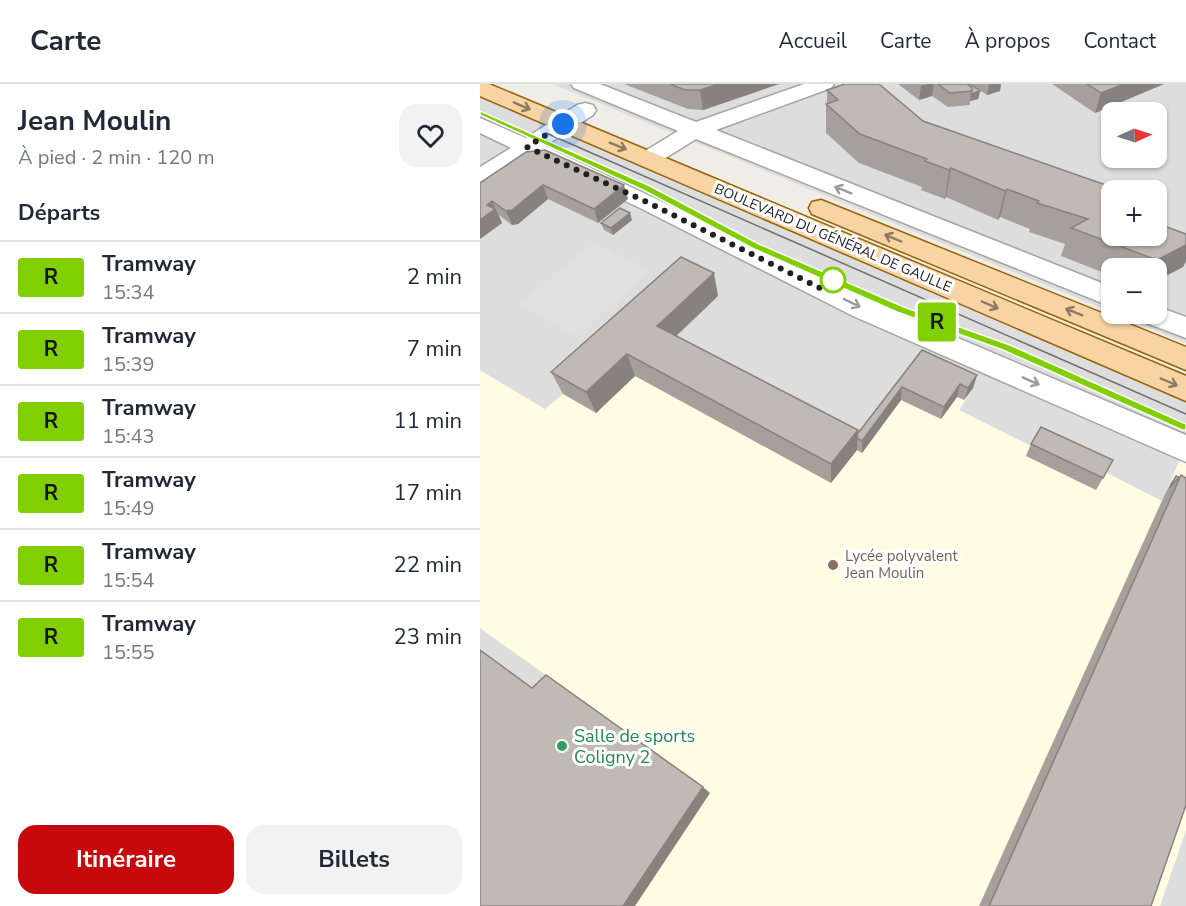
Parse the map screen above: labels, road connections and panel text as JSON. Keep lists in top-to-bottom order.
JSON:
{
  "streets": {
    "main road": ["BOULEVARD DU GÉNÉRAL DE GAULLE"]
  },
  "places": ["Lycée polyvalent Jean Moulin", "Salle de sports Coligny 2"],
  "lines": ["tram line R"],
  "north": "right",
  "page": {
    "header": "Carte",
    "nav": [
      "Accueil",
      "Carte",
      "À propos",
      "Contact"
    ],
    "heading": [
      ["Jean Moulin", "À pied · 2 min · 120 m"],
      "Départs"
    ],
    "on_map": "R",
    "map_buttons": ["+", "−"],
    "list": [
      {
        "mark": "R",
        "name": "Tramway",
        "note": "15:34",
        "value": "2 min"
      },
      {
        "mark": "R",
        "name": "Tramway",
        "note": "15:39",
        "value": "7 min"
      },
      {
        "mark": "R",
        "name": "Tramway",
        "note": "15:43",
        "value": "11 min"
      },
      {
        "mark": "R",
        "name": "Tramway",
        "note": "15:49",
        "value": "17 min"
      },
      {
        "mark": "R",
        "name": "Tramway",
        "note": "15:54",
        "value": "22 min"
      },
      {
        "mark": "R",
        "name": "Tramway",
        "note": "15:55",
        "value": "23 min"
      }
    ],
    "buttons": ["Itinéraire", "Billets"]
  }
}
